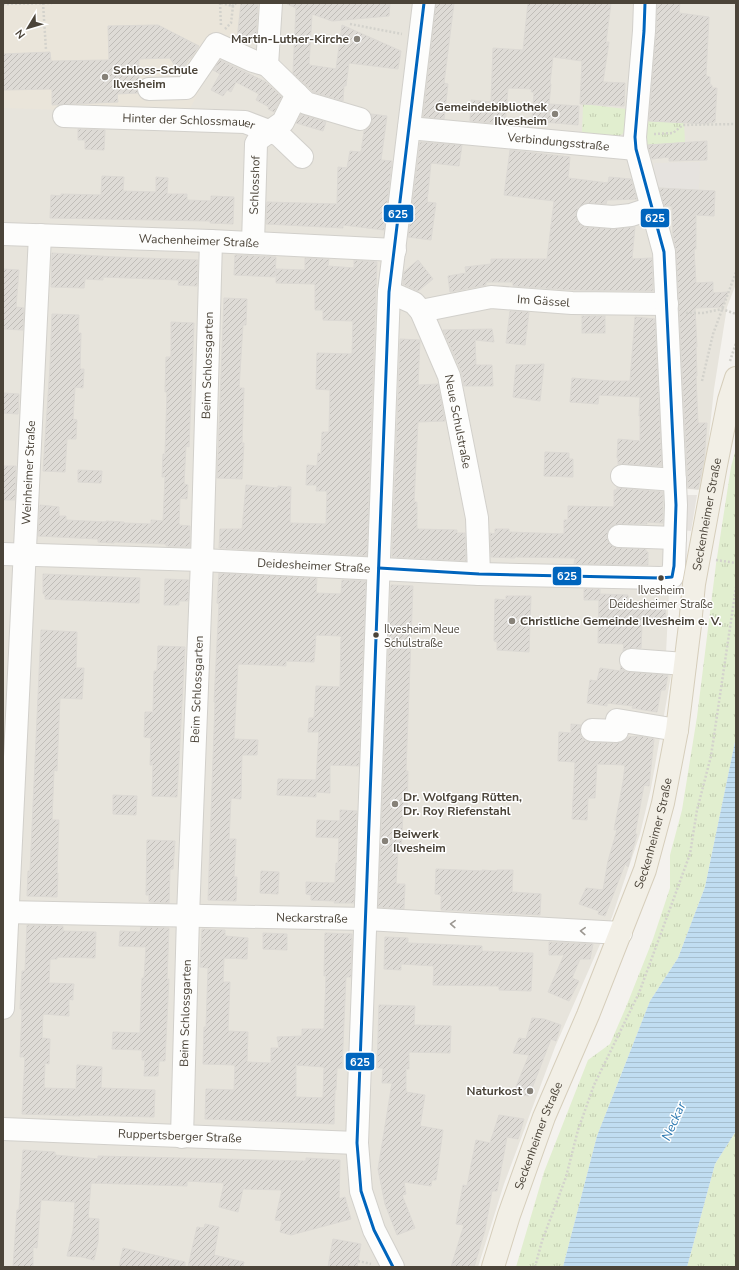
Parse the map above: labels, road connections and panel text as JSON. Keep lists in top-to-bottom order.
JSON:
{
  "streets": {
    "main road": ["Seckenheimer Straße"],
    "street": [
      "Hinter der Schlossmauer",
      "Verbindungsstraße",
      "Schlosshof",
      "Wachenheimer Straße",
      "Im Gässel",
      "Beim Schlossgarten",
      "Neue Schulstraße",
      "Weinheimer Straße",
      "Deidesheimer Straße",
      "Neckarstraße",
      "Ruppertsberger Straße"
    ]
  },
  "crossings": [
    ["Hinter der Schlossmauer", "Schlosshof"],
    ["Schlosshof", "Wachenheimer Straße"],
    ["Wachenheimer Straße", "Beim Schlossgarten"],
    ["Wachenheimer Straße", "Weinheimer Straße"],
    ["Im Gässel", "Neue Schulstraße"],
    ["Beim Schlossgarten", "Deidesheimer Straße"],
    ["Beim Schlossgarten", "Neckarstraße"],
    ["Beim Schlossgarten", "Ruppertsberger Straße"],
    ["Neue Schulstraße", "Deidesheimer Straße"],
    ["Weinheimer Straße", "Deidesheimer Straße"],
    ["Weinheimer Straße", "Neckarstraße"],
    ["Seckenheimer Straße", "Neckarstraße"]
  ],
  "one_way": ["Neckarstraße"],
  "water": ["Neckar"],
  "places": [
    "Martin-Luther-Kirche",
    "Schloss-Schule Ilvesheim",
    "Gemeindebibliothek Ilvesheim",
    "Ilvesheim Deidesheimer Straße",
    "Christliche Gemeinde Ilvesheim e. V.",
    "Ilvesheim Neue Schulstraße",
    "Dr. Wolfgang Rütten, Dr. Roy Riefenstahl",
    "Beiwerk Ilvesheim",
    "Naturkost"
  ],
  "lines": ["transit line 625"],
  "north": "bottom left"
}
